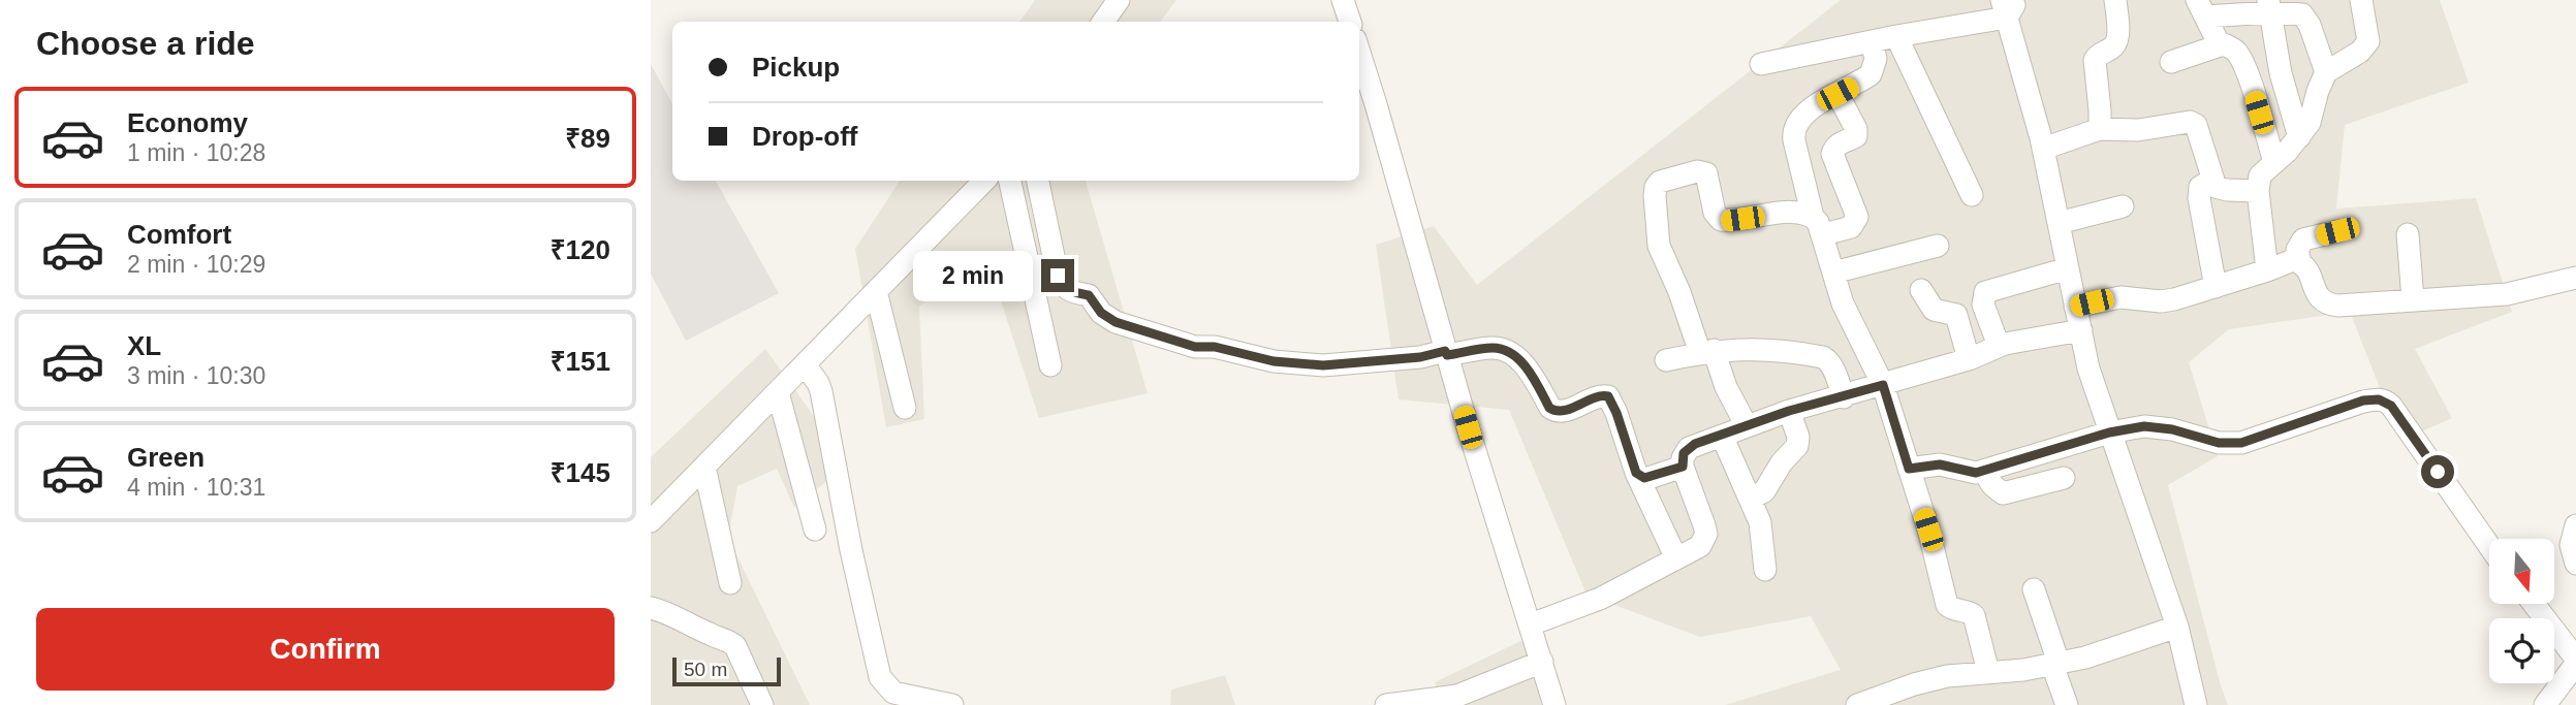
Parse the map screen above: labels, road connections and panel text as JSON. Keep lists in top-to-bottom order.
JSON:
{
  "scale_bar": "50 m",
  "north": "bottom",
  "page": {
    "heading": "Choose a ride",
    "banner": ["Pickup", "Drop-off"],
    "list": [
      {
        "name": "Economy",
        "note": "1 min · 10:28",
        "value": "₹89"
      },
      {
        "name": "Comfort",
        "note": "2 min · 10:29",
        "value": "₹120"
      },
      {
        "name": "XL",
        "note": "3 min · 10:30",
        "value": "₹151"
      },
      {
        "name": "Green",
        "note": "4 min · 10:31",
        "value": "₹145"
      }
    ],
    "bubble": "2 min",
    "buttons": "Confirm",
    "scale": "50 m"
  }
}
